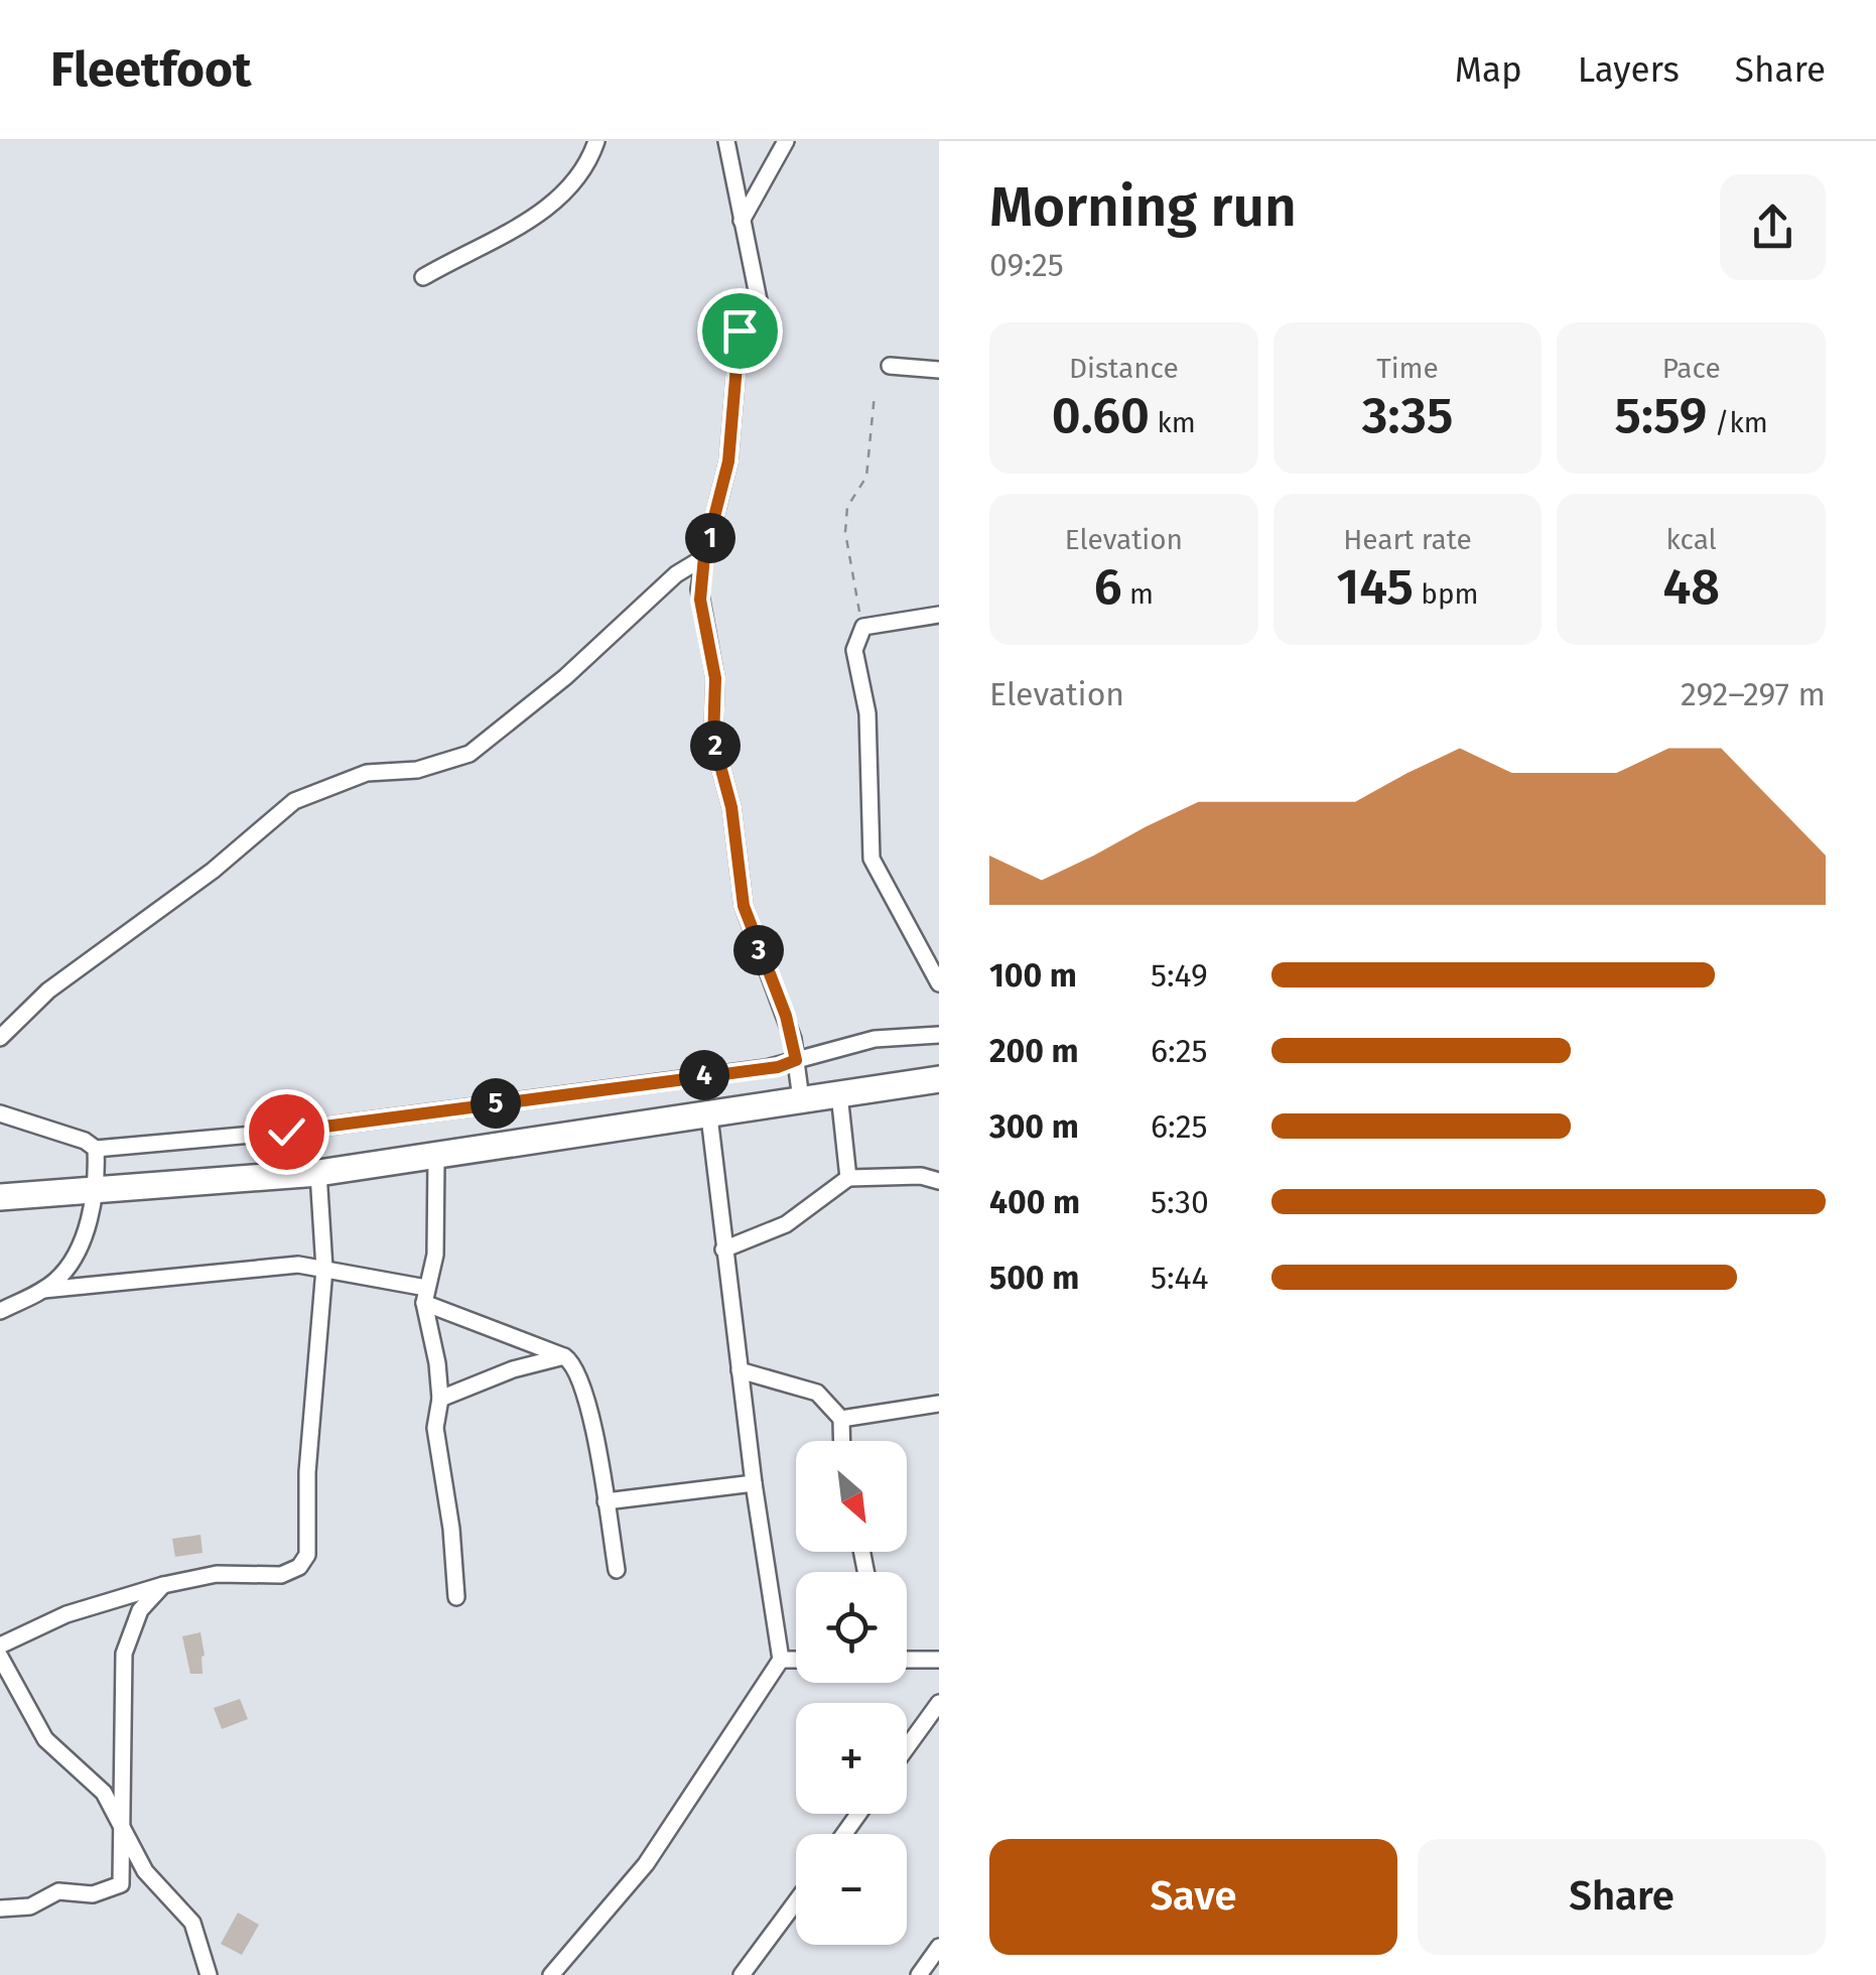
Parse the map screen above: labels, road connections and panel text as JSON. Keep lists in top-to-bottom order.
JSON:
{
  "north": "bottom right",
  "page": {
    "header": "Fleetfoot",
    "nav": ["Map", "Layers", "Share"],
    "heading": ["Morning run", "09:25"],
    "stats": [
      ["Distance", "0.60 km"],
      ["Time", "3:35"],
      ["Pace", "5:59 /km"],
      ["Elevation", "6 m"],
      ["Heart rate", "145 bpm"],
      ["kcal", "48"]
    ],
    "pins": [
      "1",
      "2",
      "3",
      "4",
      "5"
    ],
    "chart": ["Elevation", "292–297 m"],
    "list": [
      {
        "name": "100 m",
        "note": "5:49"
      },
      {
        "name": "200 m",
        "note": "6:25"
      },
      {
        "name": "300 m",
        "note": "6:25"
      },
      {
        "name": "400 m",
        "note": "5:30"
      },
      {
        "name": "500 m",
        "note": "5:44"
      }
    ],
    "map_buttons": ["+", "−"],
    "buttons": ["Save", "Share"]
  }
}
